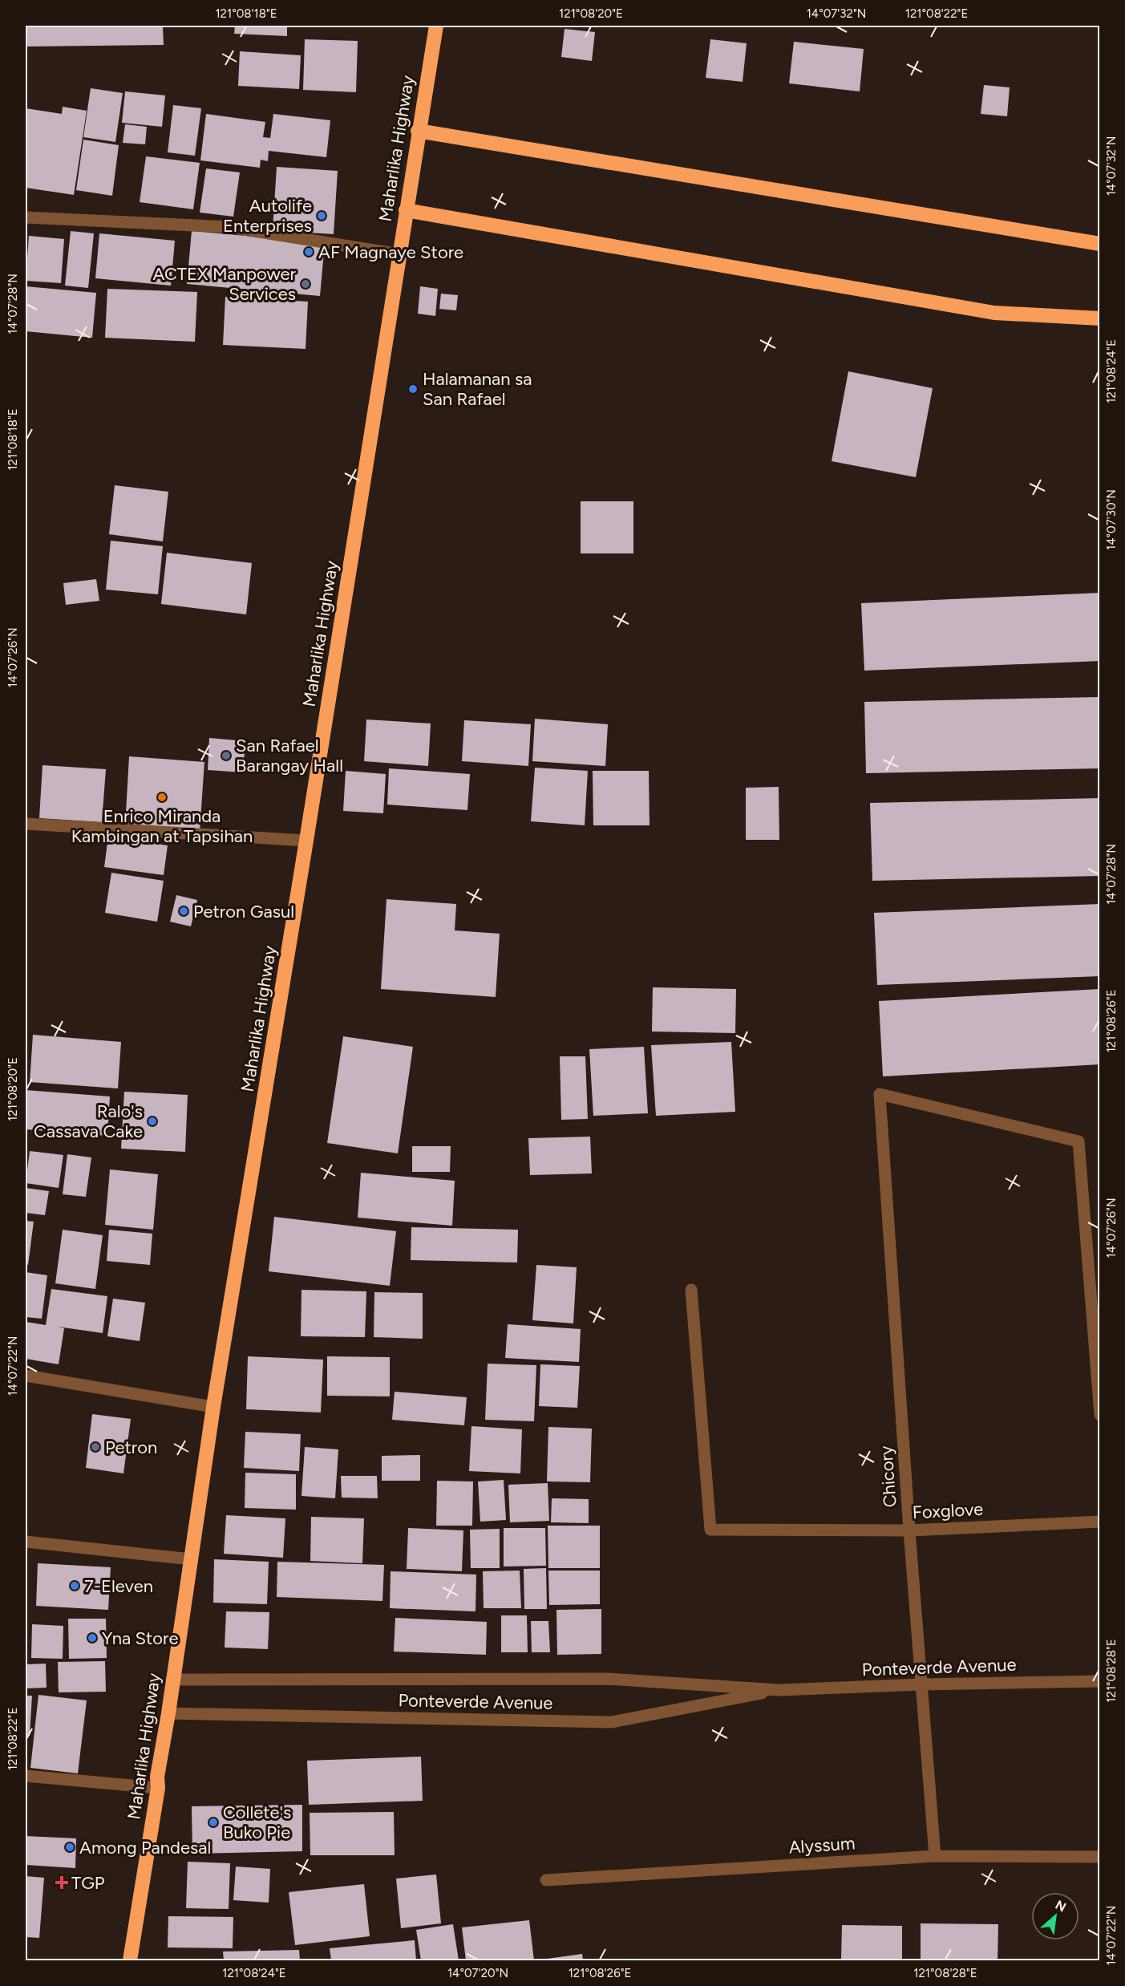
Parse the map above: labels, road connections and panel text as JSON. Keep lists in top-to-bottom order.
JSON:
{
  "streets": {
    "highway": ["Maharlika Highway"],
    "street": [
      "Chicory",
      "Foxglove",
      "Ponteverde Avenue",
      "Alyssum"
    ]
  },
  "crossings": [
    ["Maharlika Highway", "Ponteverde Avenue"],
    ["Chicory", "Foxglove"],
    ["Chicory", "Ponteverde Avenue"],
    ["Chicory", "Alyssum"]
  ],
  "places": {
    "other": [
      "Autolife Enterprises",
      "AF Magnaye Store",
      "ACTEX Manpower Services",
      "Halamanan sa San Rafael",
      "San Rafael Barangay Hall",
      "Enrico Miranda Kambingan at Tapsihan",
      "Petron Gasul",
      "Ralo's Cassava Cake",
      "Petron",
      "7-Eleven",
      "Yna Store",
      "Collete's Buko Pie",
      "Among Pandesal"
    ],
    "health": ["TGP"]
  },
  "north": "top right",
  "coordinates": [
    "121°08'18\"E",
    "121°08'20\"E",
    "14°07'32\"N",
    "121°08'22\"E",
    "14°07'28\"N",
    "121°08'24\"E",
    "14°07'30\"N",
    "14°07'26\"N",
    "121°08'26\"E",
    "14°07'22\"N",
    "121°08'28\"E",
    "14°07'20\"N"
  ]
}
